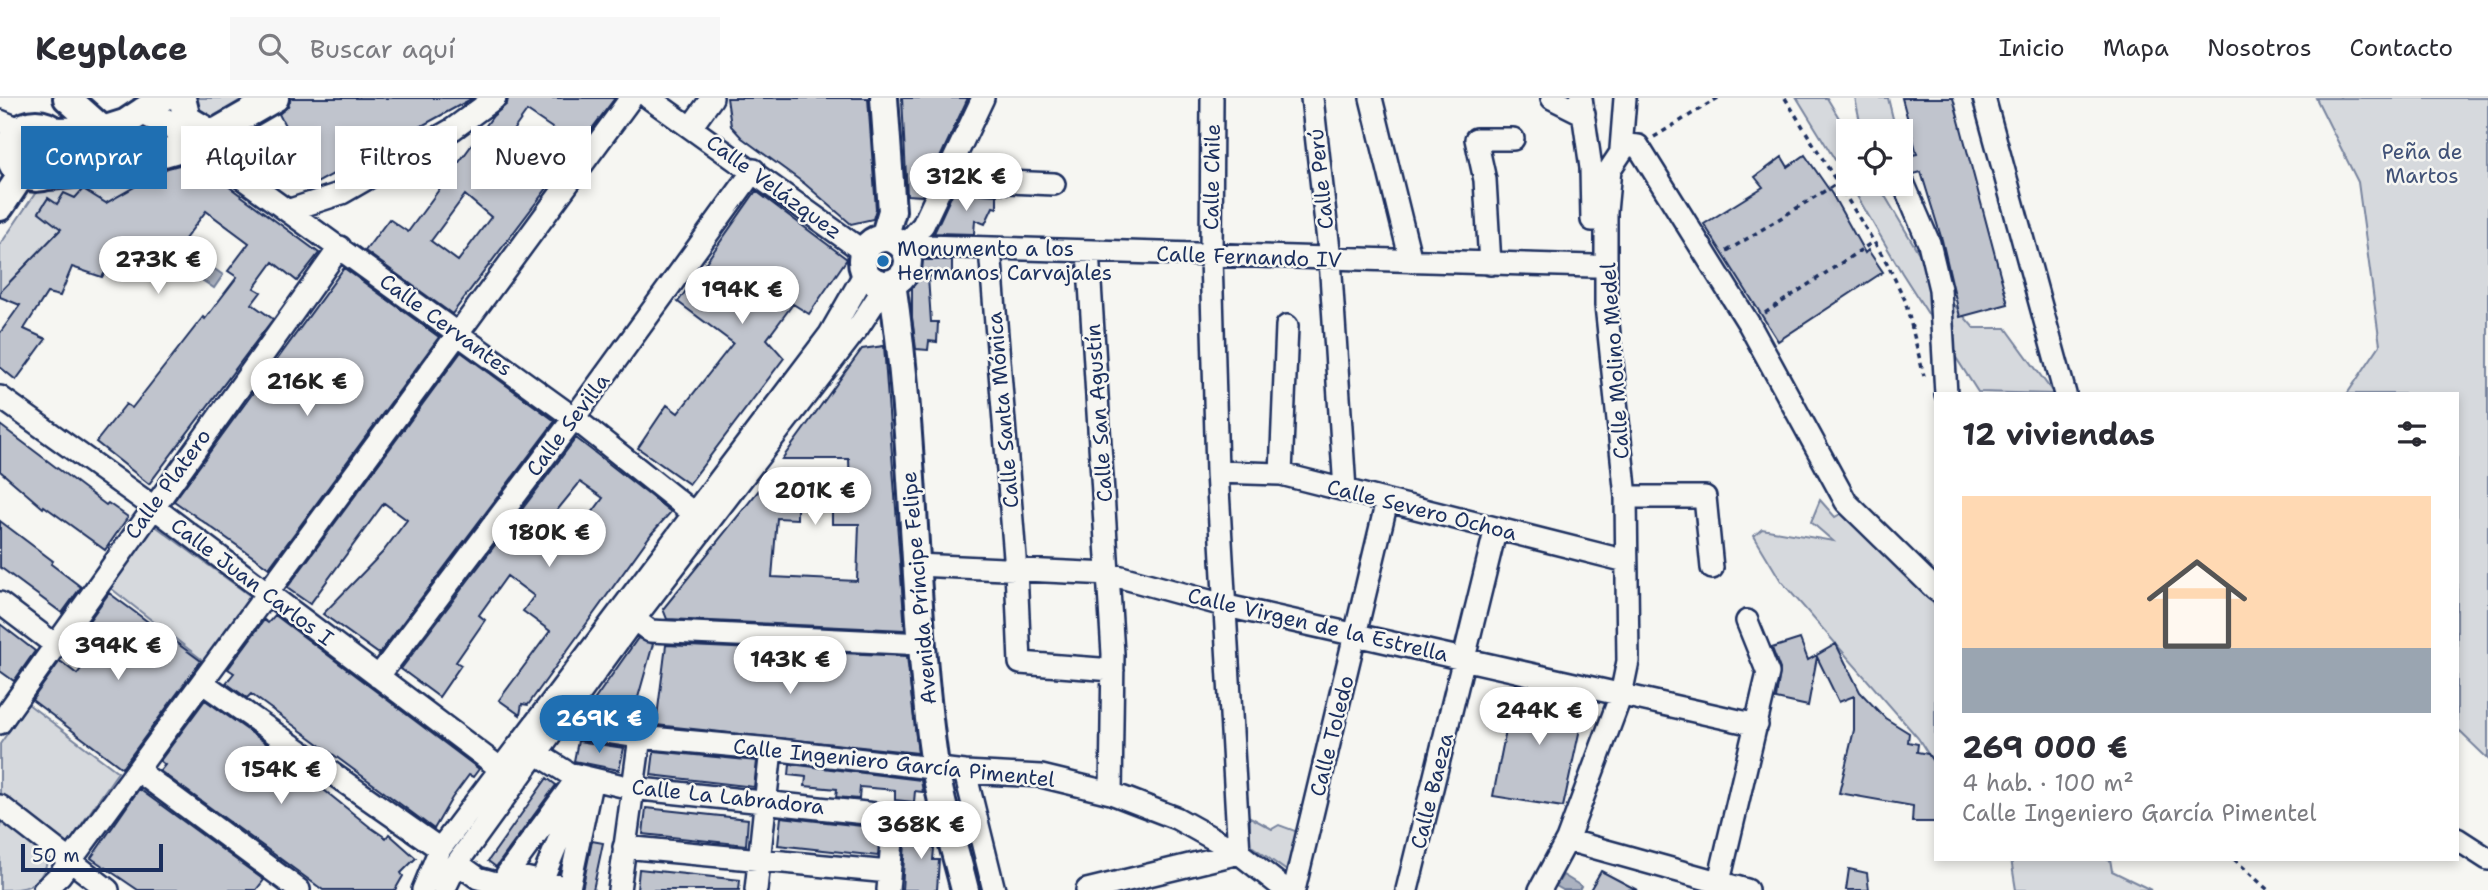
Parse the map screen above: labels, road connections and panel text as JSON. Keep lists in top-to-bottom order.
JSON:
{
  "streets": {
    "main road": ["Avenida Príncipe Felipe"],
    "street": [
      "Calle Chile",
      "Calle Perú",
      "Calle Velázquez",
      "Calle Fernando IV",
      "Calle Cervantes",
      "Calle Molino Medel",
      "Calle Santa Mónica",
      "Calle San Agustín",
      "Calle Sevilla",
      "Calle Platero",
      "Calle Severo Ochoa",
      "Calle Juan Carlos I",
      "Calle Virgen de la Estrella",
      "Calle Toledo",
      "Calle Ingeniero García Pimentel",
      "Calle Baeza",
      "Calle La Labradora"
    ]
  },
  "crossings": [
    ["Calle Chile", "Calle Fernando IV"],
    ["Calle Chile", "Calle Severo Ochoa"],
    ["Calle Chile", "Calle Virgen de la Estrella"],
    ["Calle Chile", "Calle Ingeniero García Pimentel"],
    ["Calle Perú", "Calle Fernando IV"],
    ["Calle Perú", "Calle Severo Ochoa"],
    ["Calle Velázquez", "Calle Fernando IV"],
    ["Calle Velázquez", "Calle Sevilla"],
    ["Calle Velázquez", "Avenida Príncipe Felipe"],
    ["Calle Fernando IV", "Calle Santa Mónica"],
    ["Calle Fernando IV", "Calle San Agustín"],
    ["Calle Fernando IV", "Avenida Príncipe Felipe"],
    ["Calle Cervantes", "Calle Sevilla"],
    ["Calle Cervantes", "Calle Platero"],
    ["Calle Molino Medel", "Calle Severo Ochoa"],
    ["Calle Molino Medel", "Calle Virgen de la Estrella"],
    ["Calle Santa Mónica", "Calle San Agustín"],
    ["Calle Santa Mónica", "Calle Virgen de la Estrella"],
    ["Calle San Agustín", "Calle Virgen de la Estrella"],
    ["Calle San Agustín", "Calle Ingeniero García Pimentel"],
    ["Calle Sevilla", "Calle Juan Carlos I"],
    ["Calle Platero", "Calle Juan Carlos I"],
    ["Calle Severo Ochoa", "Calle Toledo"],
    ["Calle Severo Ochoa", "Calle Baeza"],
    ["Avenida Príncipe Felipe", "Calle Virgen de la Estrella"],
    ["Avenida Príncipe Felipe", "Calle Ingeniero García Pimentel"],
    ["Calle Virgen de la Estrella", "Calle Toledo"],
    ["Calle Virgen de la Estrella", "Calle Baeza"]
  ],
  "parks": ["Peña de Martos"],
  "places": ["Monumento a los Hermanos Carvajales"],
  "scale_bar": "50 m",
  "page": {
    "header": "Keyplace",
    "search": "Buscar aquí",
    "nav": [
      "Inicio",
      "Mapa",
      "Nosotros",
      "Contacto"
    ],
    "chip": [
      "Comprar",
      "Alquilar",
      "Filtros",
      "Nuevo"
    ],
    "price": [
      "312K €",
      "273K €",
      "194K €",
      "216K €",
      "201K €",
      "180K €",
      "394K €",
      "143K €",
      "244K €",
      "269K €",
      "154K €",
      "368K €"
    ],
    "heading": "12 viviendas",
    "list": [
      {
        "name": "269 000 €",
        "note": "4 hab. · 100 m² · Calle Ingeniero García Pimentel"
      }
    ],
    "scale": "50 m"
  }
}
